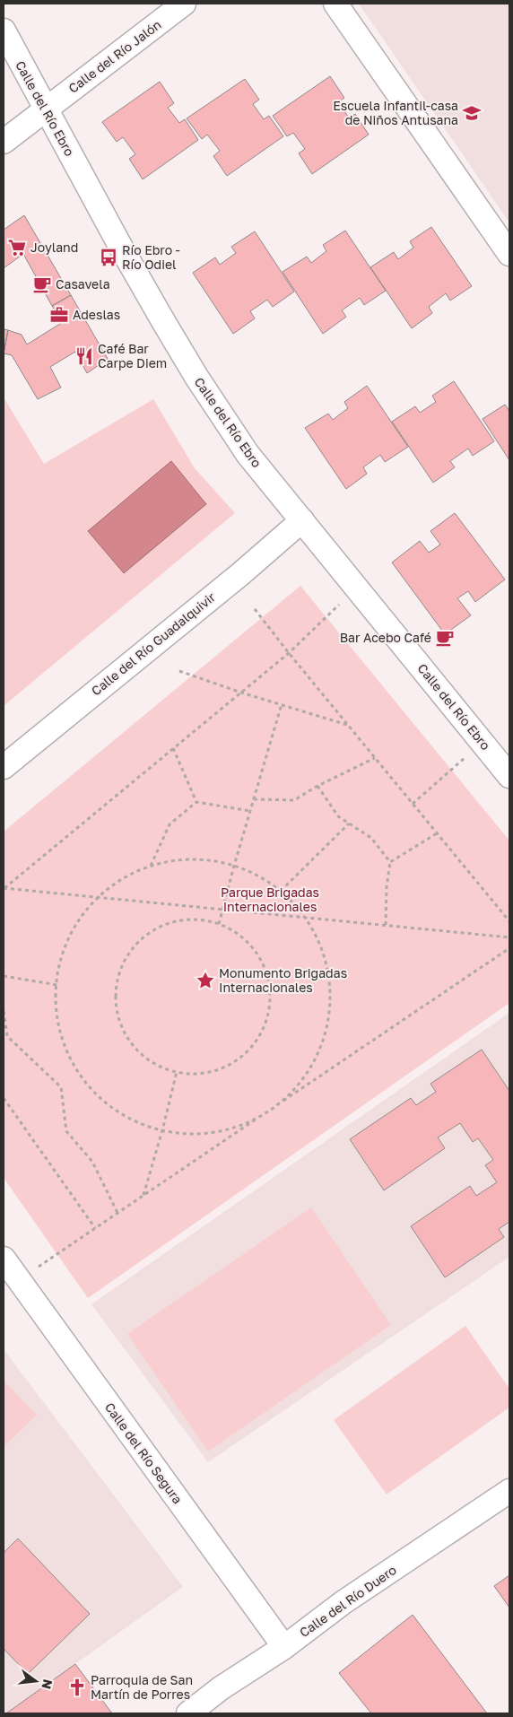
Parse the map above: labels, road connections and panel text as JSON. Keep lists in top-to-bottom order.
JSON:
{
  "streets": {
    "street": [
      "Calle del Río Jalón",
      "Calle del Río Ebro",
      "Calle del Río Guadalquivir",
      "Calle del Río Segura",
      "Calle del Río Duero"
    ]
  },
  "crossings": [
    ["Calle del Río Jalón", "Calle del Río Ebro"],
    ["Calle del Río Ebro", "Calle del Río Guadalquivir"],
    ["Calle del Río Segura", "Calle del Río Duero"]
  ],
  "parks": ["Parque Brigadas Internacionales"],
  "places": {
    "school or university": ["Escuela Infantil-casa de Niños Antusana"],
    "supermarket": ["Joyland"],
    "bus stop": ["Río Ebro - Río Odiel"],
    "cafe": ["Casavela", "Bar Acebo Café"],
    "office": ["Adeslas"],
    "restaurant": ["Café Bar Carpe Diem"],
    "place": ["Monumento Brigadas Internacionales"],
    "church": ["Parroquia de San Martín de Porres"]
  },
  "north": "right"
}
